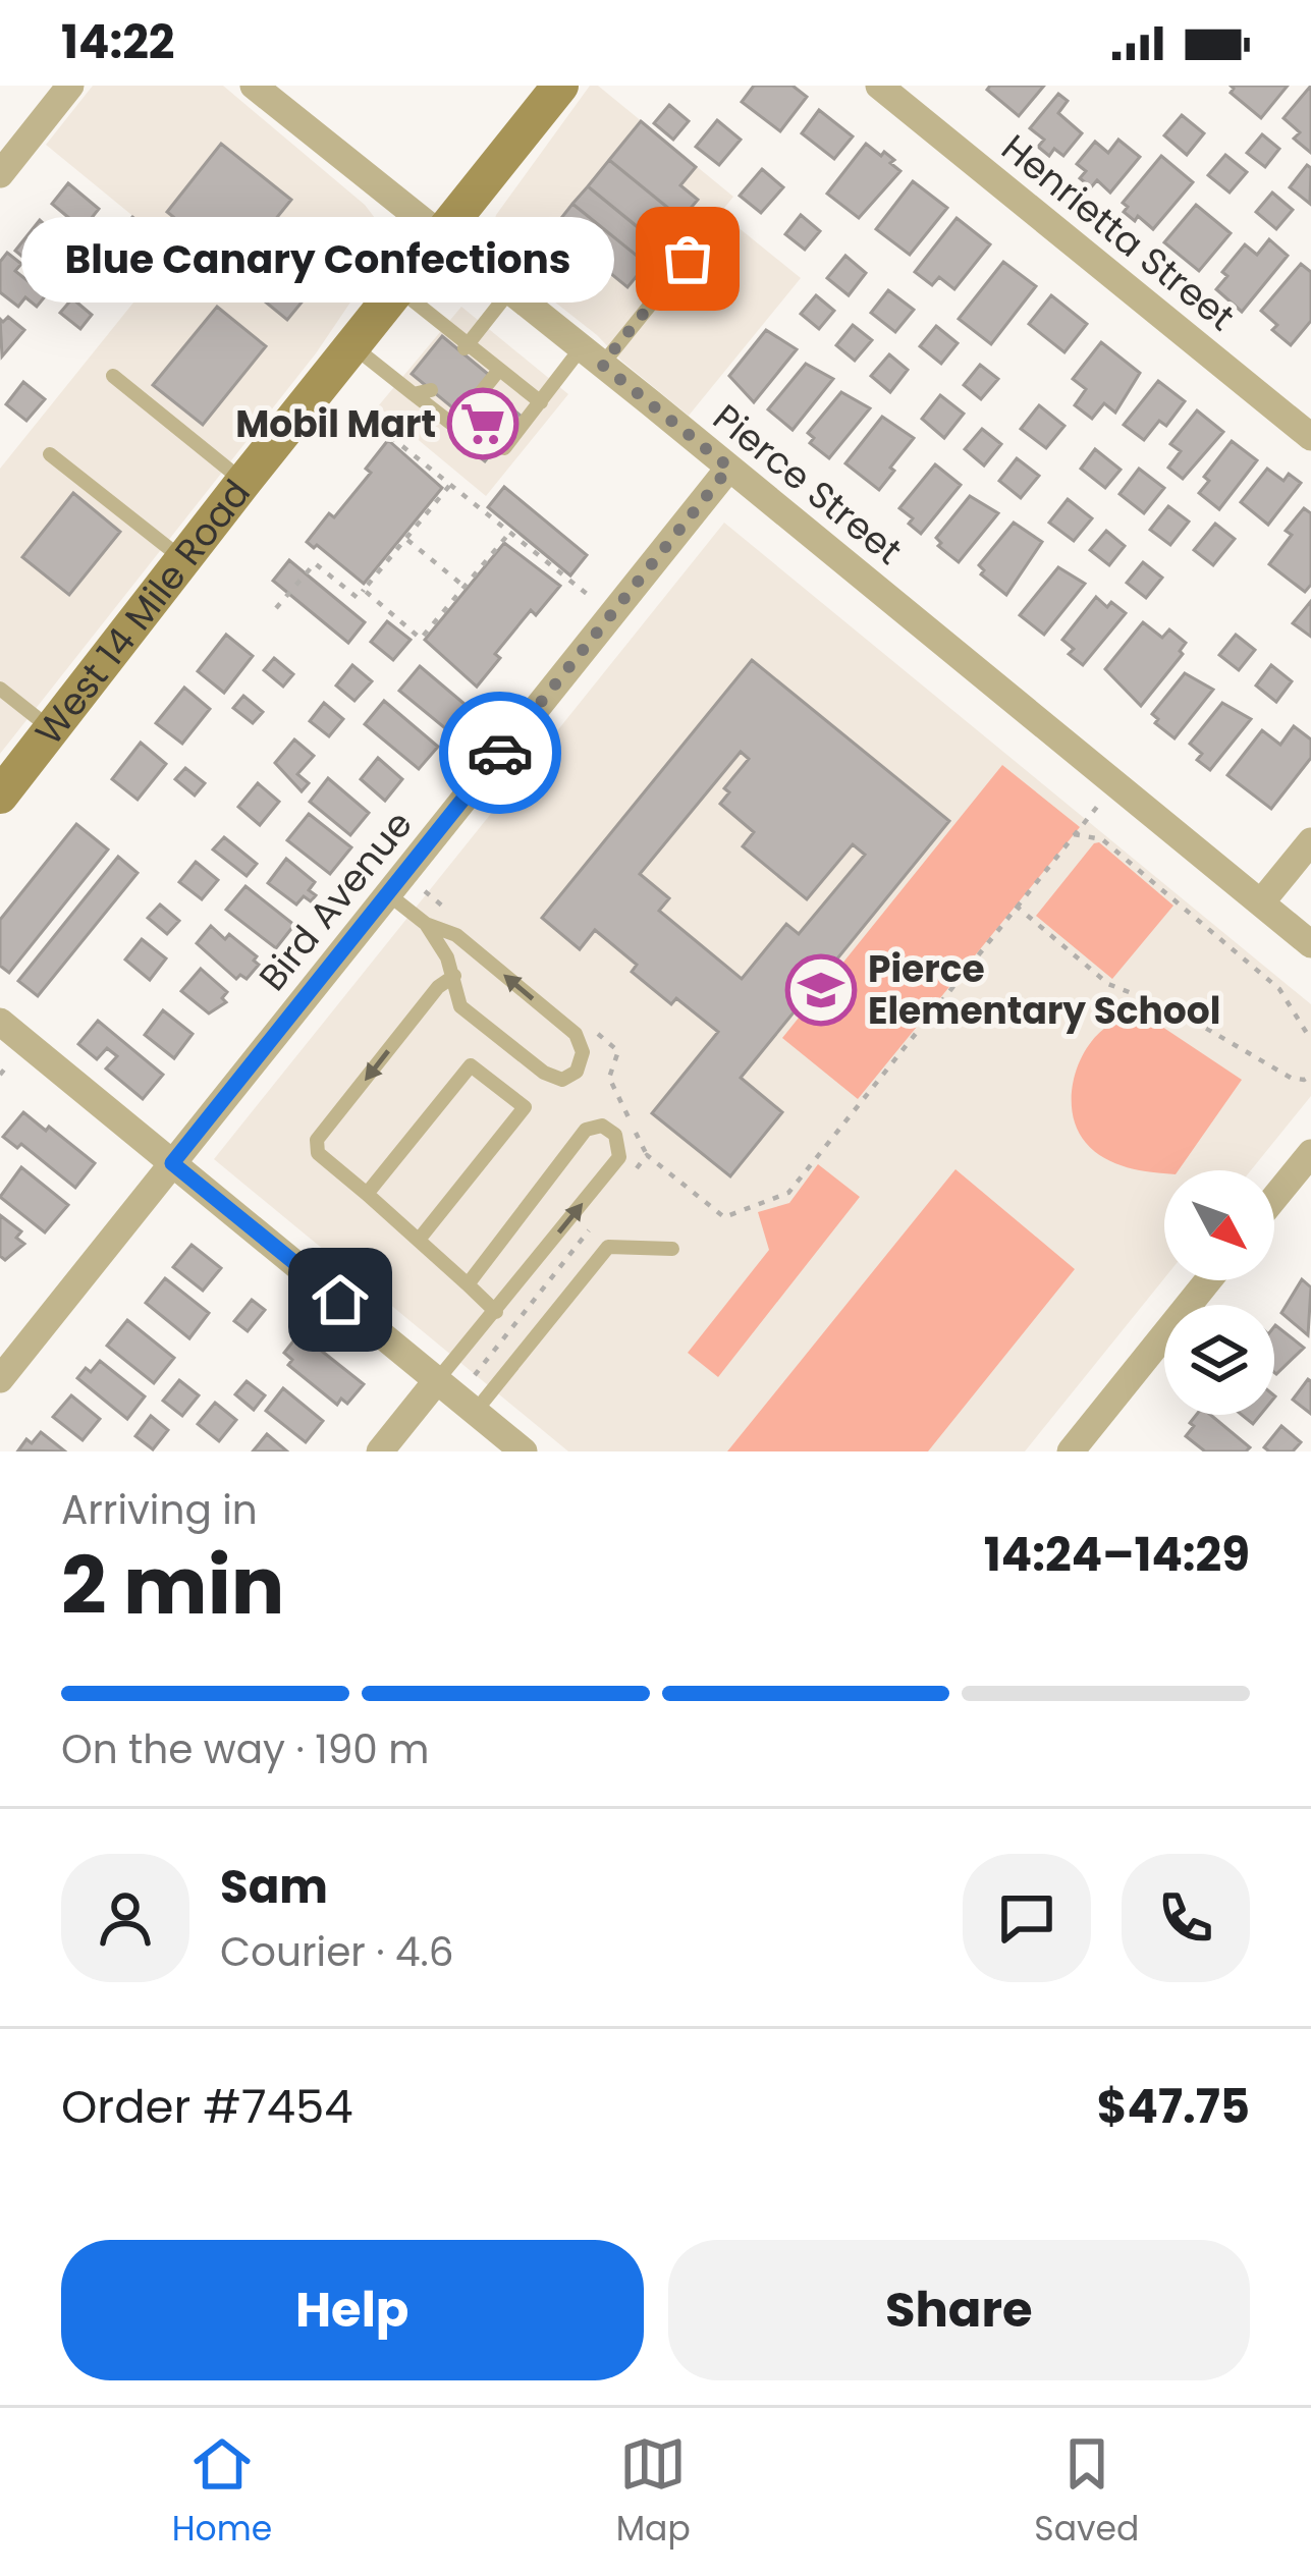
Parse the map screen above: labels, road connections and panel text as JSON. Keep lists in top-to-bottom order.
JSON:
{
  "streets": {
    "main road": ["West 14 Mile Road"],
    "street": ["Henrietta Street", "Pierce Street", "Bird Avenue"]
  },
  "crossings": [
    ["Pierce Street", "West 14 Mile Road"],
    ["Pierce Street", "Bird Avenue"]
  ],
  "places": {
    "other": ["Blue Canary Confections"],
    "supermarket": ["Mobil Mart"],
    "school or university": ["Pierce Elementary School"]
  },
  "north": "bottom right",
  "page": {
    "status": "14:22",
    "bubble": "Blue Canary Confections",
    "heading": ["2 min", "Arriving in", "14:24–14:29"],
    "panel": [
      "Sam",
      "Courier · 4.6",
      "Order #7454",
      "$47.75"
    ],
    "bar": "On the way · 190 m",
    "buttons": ["Help", "Share"],
    "tabs": ["Home", "Map", "Saved"]
  }
}
